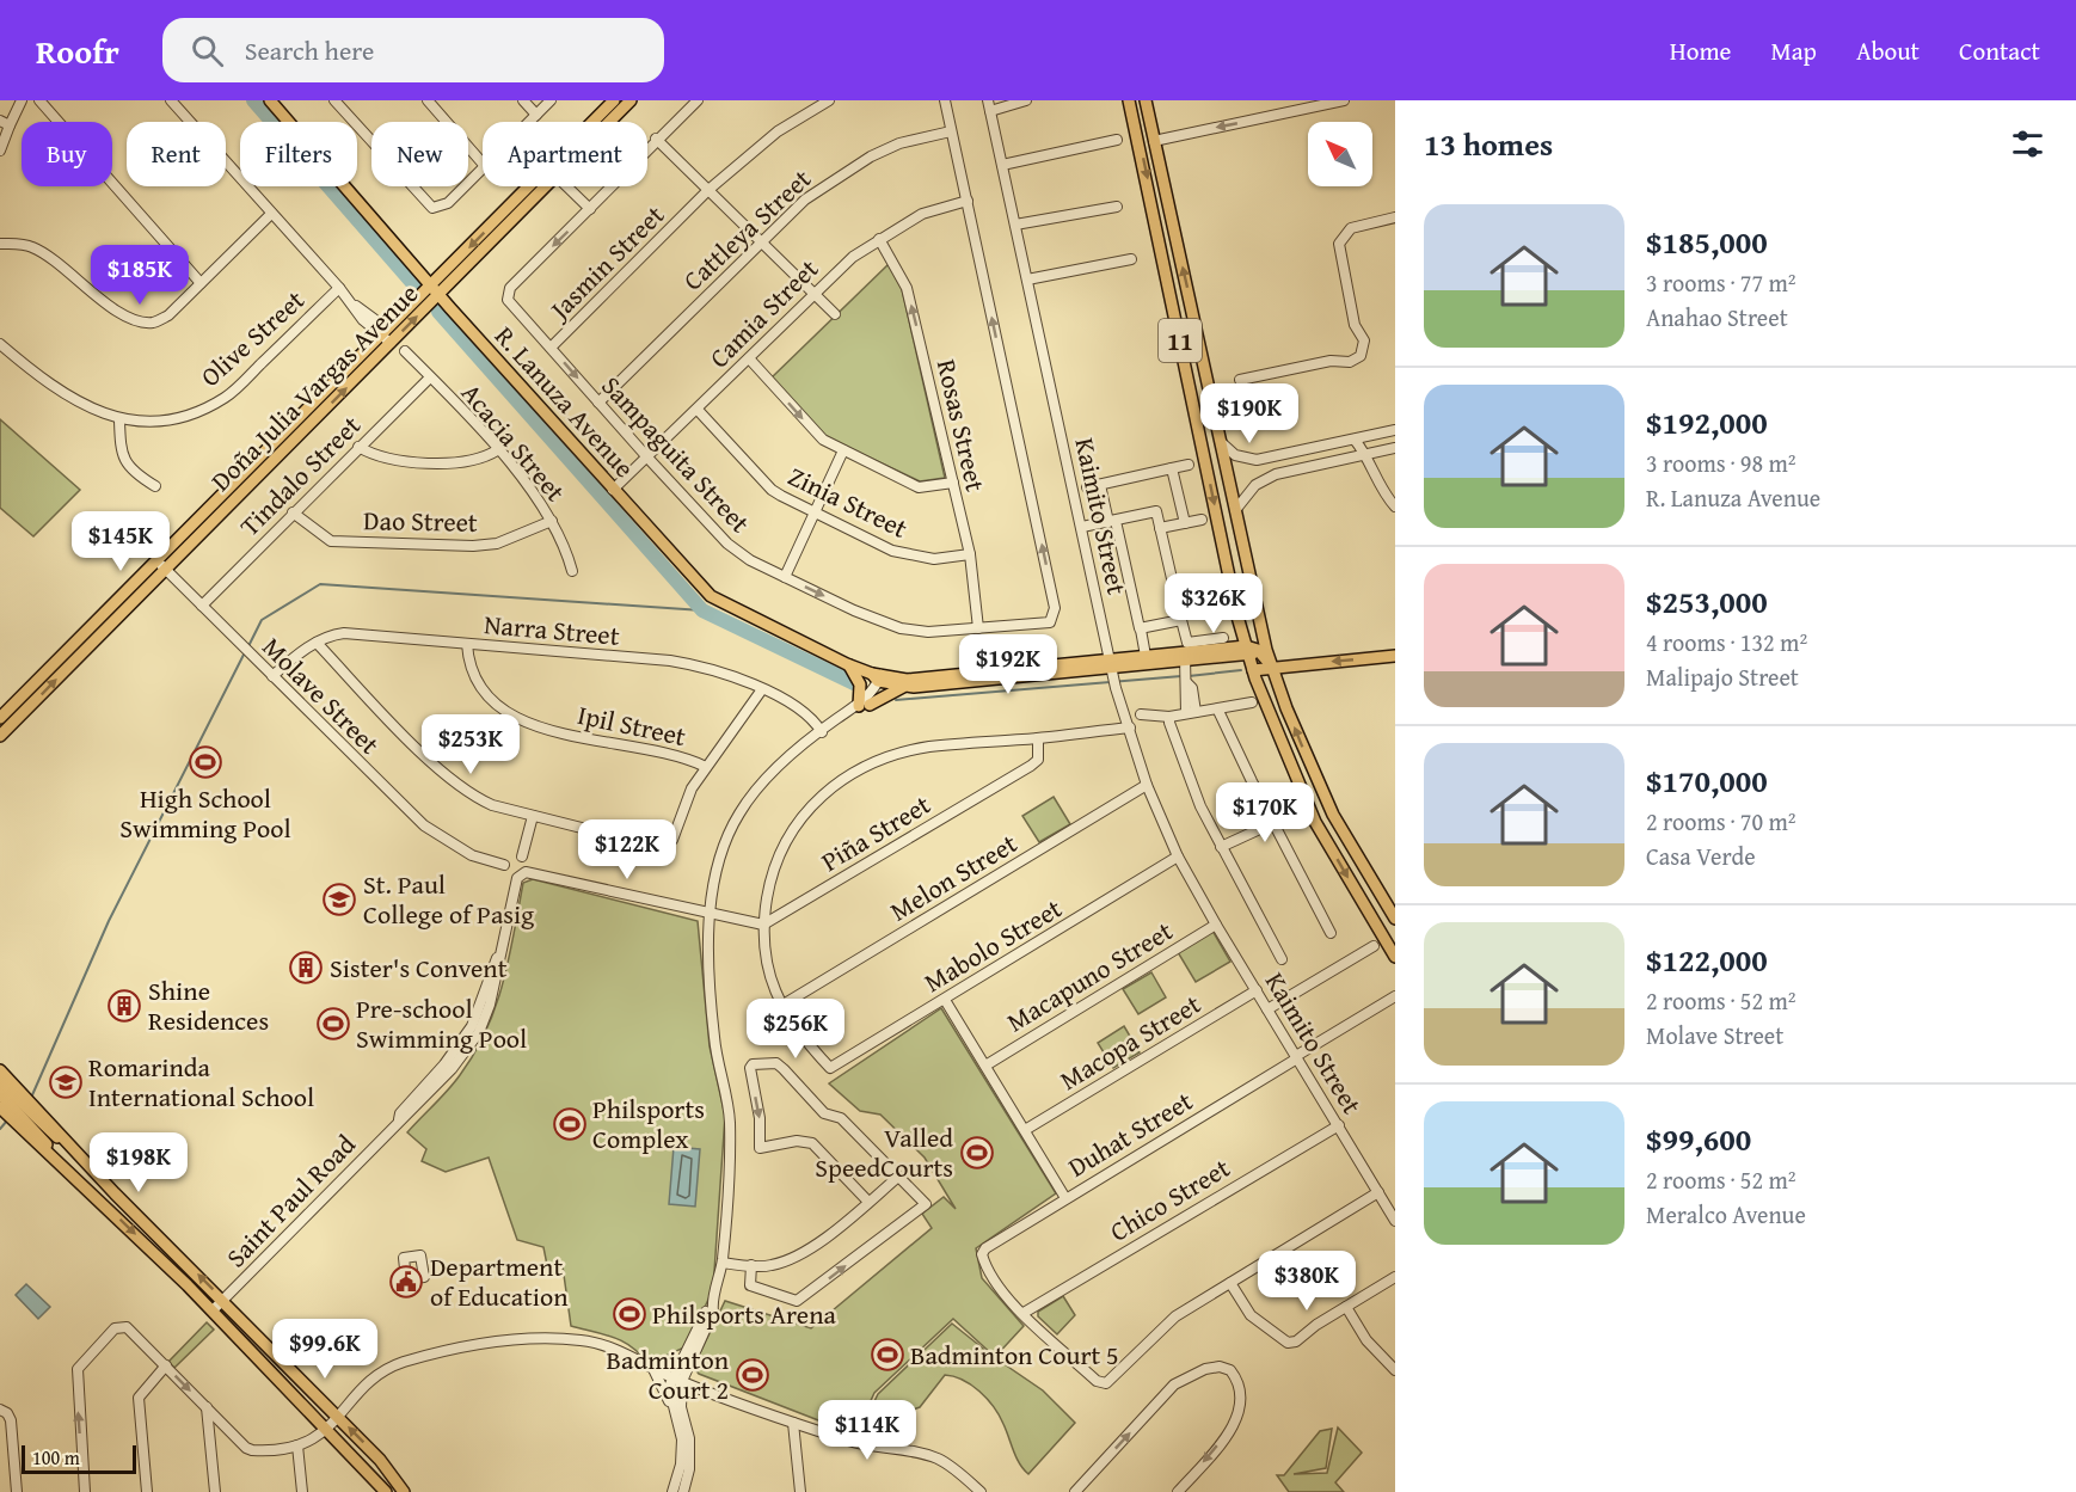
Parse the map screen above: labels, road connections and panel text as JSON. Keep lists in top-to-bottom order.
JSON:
{
  "streets": {
    "main road": ["11", "Doña Julia Vargas Avenue", "R. Lanuza Avenue"],
    "street": [
      "Cattleya Street",
      "Jasmin Street",
      "Camia Street",
      "Olive Street",
      "Rosas Street",
      "Acacia Street",
      "Sampaguita Street",
      "Tindalo Street",
      "Zinia Street",
      "Kaimito Street",
      "Dao Street",
      "Narra Street",
      "Molave Street",
      "Ipil Street",
      "Piña Street",
      "Melon Street",
      "Mabolo Street",
      "Macapuno Street",
      "Macopa Street",
      "Duhat Street",
      "Chico Street",
      "Saint Paul Road"
    ]
  },
  "crossings": [
    ["Cattleya Street", "Sampaguita Street"],
    ["Jasmin Street", "Sampaguita Street"],
    ["Camia Street", "R. Lanuza Avenue"],
    ["Camia Street", "Rosas Street"],
    ["Camia Street", "Sampaguita Street"],
    ["Camia Street", "Zinia Street"],
    ["11", "R. Lanuza Avenue"],
    ["Doña Julia Vargas Avenue", "R. Lanuza Avenue"],
    ["Doña Julia Vargas Avenue", "Molave Street"],
    ["R. Lanuza Avenue", "Kaimito Street"],
    ["Rosas Street", "Sampaguita Street"],
    ["Rosas Street", "Zinia Street"],
    ["Acacia Street", "Tindalo Street"],
    ["Acacia Street", "Dao Street"],
    ["Tindalo Street", "Dao Street"],
    ["Tindalo Street", "Molave Street"],
    ["Kaimito Street", "Melon Street"],
    ["Kaimito Street", "Mabolo Street"],
    ["Kaimito Street", "Macapuno Street"],
    ["Kaimito Street", "Macopa Street"],
    ["Kaimito Street", "Duhat Street"],
    ["Kaimito Street", "Chico Street"],
    ["Narra Street", "Molave Street"],
    ["Narra Street", "Ipil Street"],
    ["Melon Street", "Mabolo Street"],
    ["Duhat Street", "Chico Street"]
  ],
  "one_way": ["Rosas Street"],
  "places": {
    "sports": [
      "High School Swimming Pool",
      "Pre-school Swimming Pool",
      "Philsports Complex",
      "Valled SpeedCourts",
      "Philsports Arena",
      "Badminton Court 5",
      "Badminton Court 2"
    ],
    "school or university": ["St. Paul College of Pasig", "Romarinda International School"],
    "building": ["Sister's Convent", "Shine Residences"],
    "public building": ["Department of Education"]
  },
  "scale_bar": "100 m",
  "north": "top left",
  "page": {
    "header": "Roofr",
    "search": "Search here",
    "nav": [
      "Home",
      "Map",
      "About",
      "Contact"
    ],
    "heading": "13 homes",
    "chip": [
      "Buy",
      "Rent",
      "Filters",
      "New",
      "Apartment"
    ],
    "list": [
      {
        "name": "$185,000",
        "note": "3 rooms · 77 m² · Anahao Street"
      },
      {
        "name": "$192,000",
        "note": "3 rooms · 98 m² · R. Lanuza Avenue"
      },
      {
        "name": "$253,000",
        "note": "4 rooms · 132 m² · Malipajo Street"
      },
      {
        "name": "$170,000",
        "note": "2 rooms · 70 m² · Casa Verde"
      },
      {
        "name": "$122,000",
        "note": "2 rooms · 52 m² · Molave Street"
      },
      {
        "name": "$99,600",
        "note": "2 rooms · 52 m² · Meralco Avenue"
      }
    ],
    "price": [
      "$185K",
      "$190K",
      "$145K",
      "$326K",
      "$192K",
      "$253K",
      "$170K",
      "$122K",
      "$256K",
      "$198K",
      "$380K",
      "$99.6K",
      "$114K"
    ],
    "scale": "100 m"
  }
}
